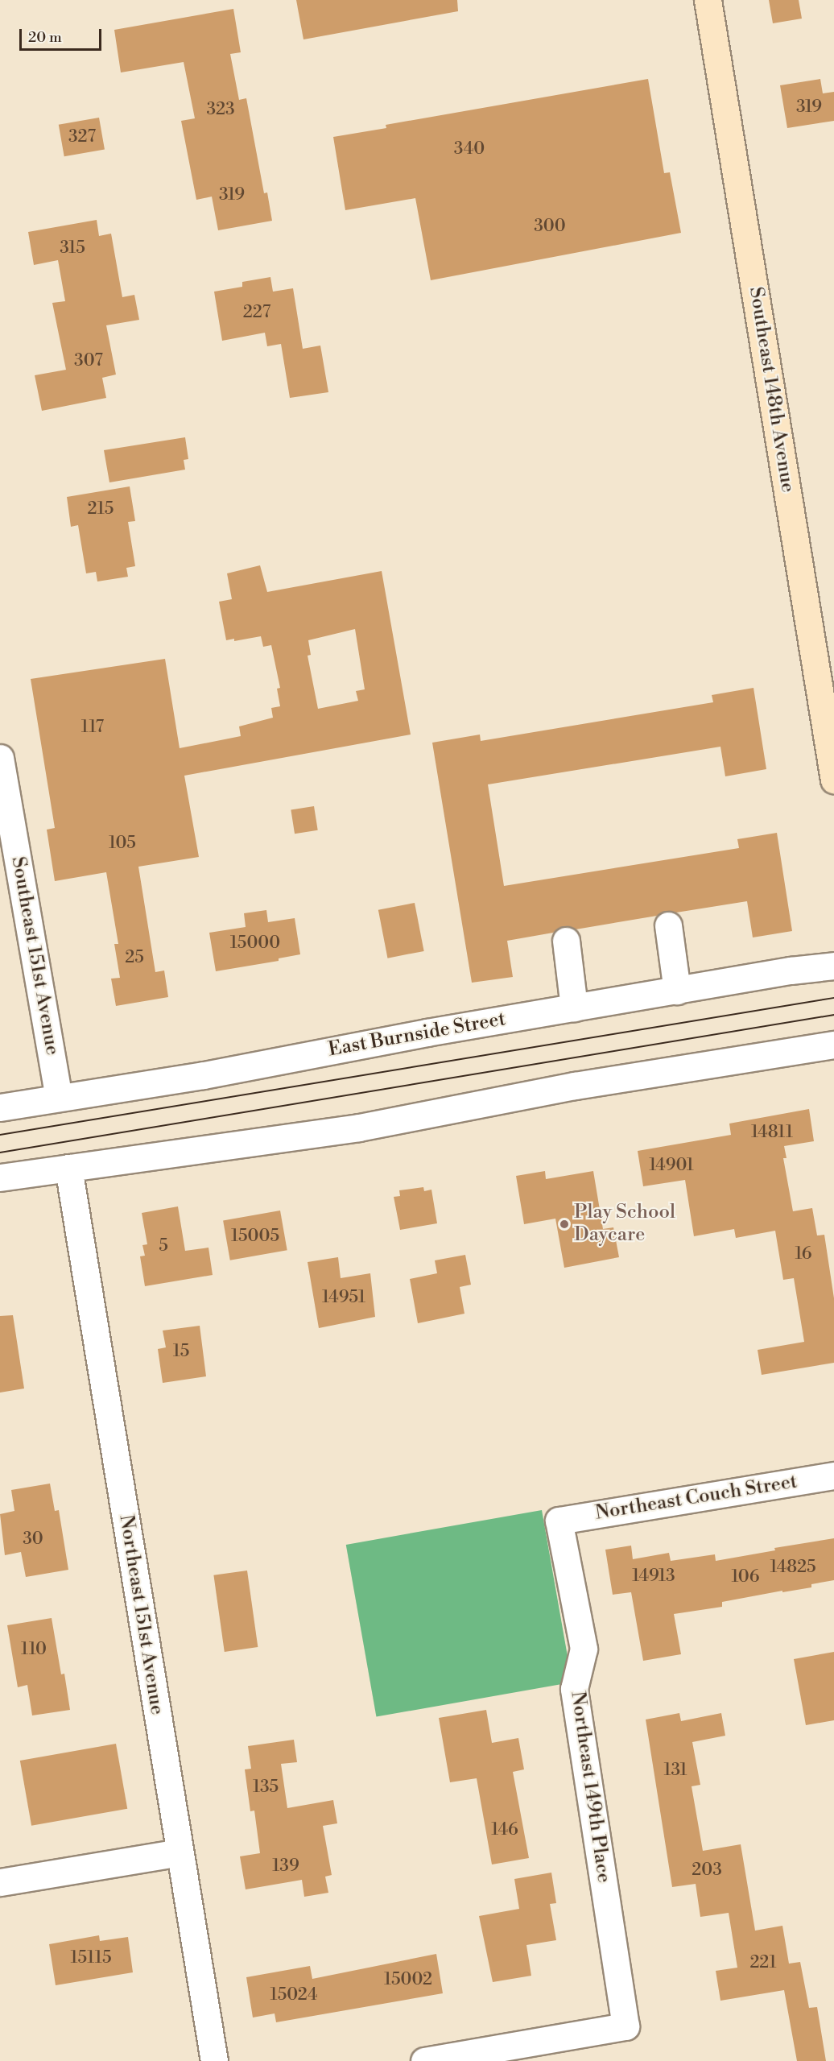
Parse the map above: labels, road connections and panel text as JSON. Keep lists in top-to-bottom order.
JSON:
{
  "streets": {
    "main road": ["Southeast 148th Avenue"],
    "street": [
      "Southeast 151st Avenue",
      "East Burnside Street",
      "Northeast Couch Street",
      "Northeast 151st Avenue",
      "Northeast 149th Place"
    ]
  },
  "crossings": [
    ["Southeast 151st Avenue", "East Burnside Street"],
    ["Northeast Couch Street", "Northeast 149th Place"]
  ],
  "places": ["Play School Daycare"],
  "house_numbers": [
    "319",
    "323",
    "327",
    "340",
    "319",
    "300",
    "315",
    "227",
    "307",
    "215",
    "117",
    "105",
    "15000",
    "25",
    "14811",
    "14901",
    "15005",
    "5",
    "16",
    "14951",
    "15",
    "30",
    "14825",
    "14913",
    "106",
    "110",
    "131",
    "135",
    "146",
    "139",
    "203",
    "15115",
    "221",
    "15002",
    "15024"
  ],
  "scale_bar": "20 m"
}
